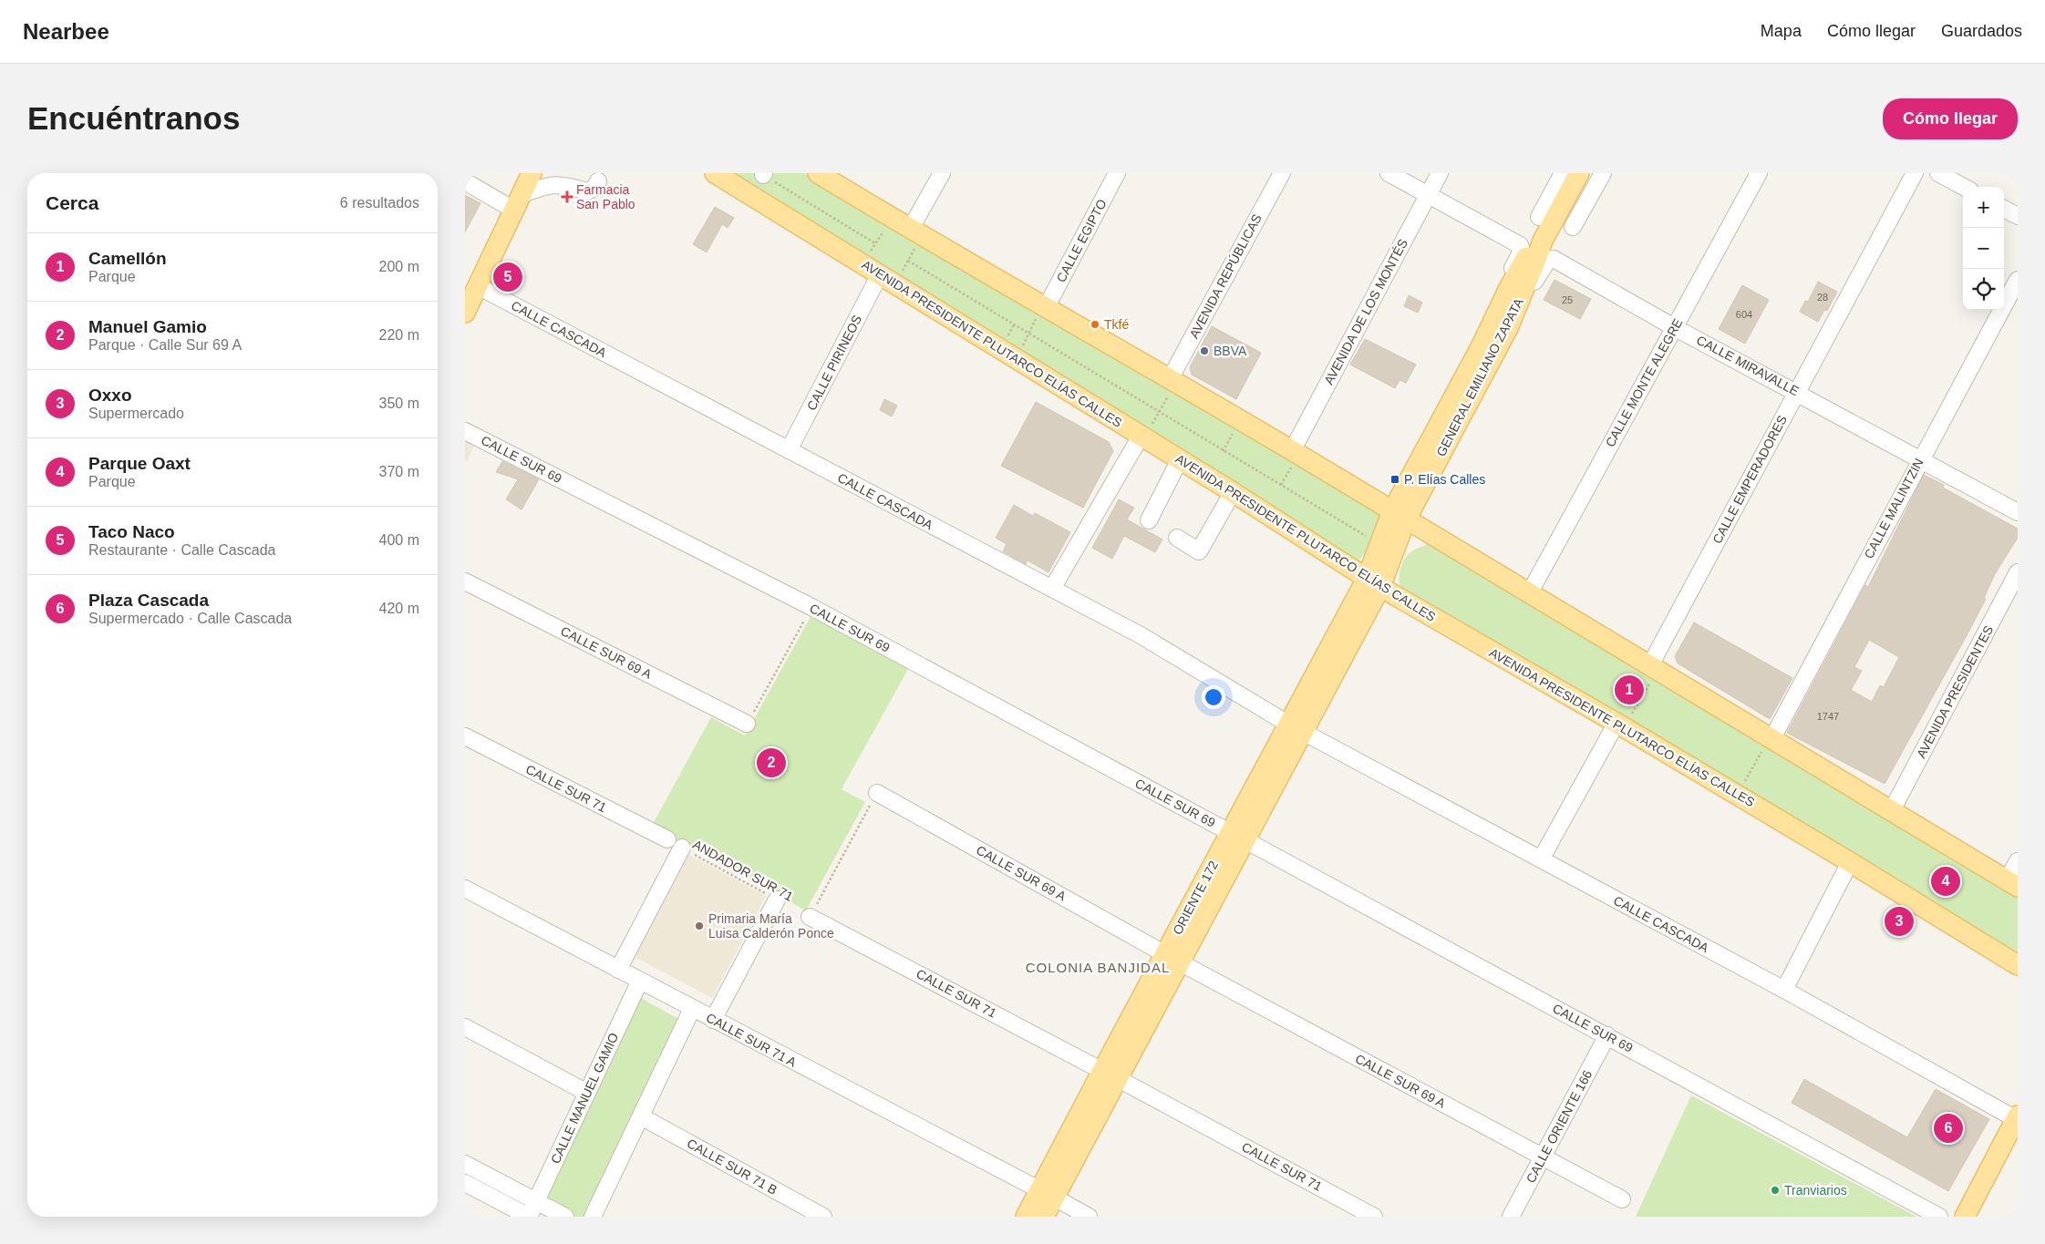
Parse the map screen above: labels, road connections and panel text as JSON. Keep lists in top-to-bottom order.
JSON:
{
  "streets": {
    "main road": ["AVENIDA PRESIDENTE PLUTARCO ELÍAS CALLES", "GENERAL EMILIANO ZAPATA", "ORIENTE 172"],
    "street": [
      "CALLE EGIPTO",
      "AVENIDA REPÚBLICAS",
      "AVENIDA DE LOS MONTÉS",
      "CALLE CASCADA",
      "CALLE PIRINEOS",
      "CALLE MIRAVALLE",
      "CALLE MONTE ALEGRE",
      "CALLE SUR 69",
      "CALLE EMPERADORES",
      "CALLE MALINTZIN",
      "CALLE SUR 69 A",
      "AVENIDA PRESIDENTES",
      "CALLE SUR 71",
      "CALLE SUR 71 A",
      "CALLE MANUEL GAMIO",
      "CALLE ORIENTE 166",
      "CALLE SUR 71 B"
    ],
    "path": ["ANDADOR SUR 71"]
  },
  "crossings": [
    ["CALLE CASCADA", "CALLE PIRINEOS"],
    ["CALLE CASCADA", "ORIENTE 172"],
    ["AVENIDA PRESIDENTE PLUTARCO ELÍAS CALLES", "CALLE PIRINEOS"],
    ["AVENIDA PRESIDENTE PLUTARCO ELÍAS CALLES", "GENERAL EMILIANO ZAPATA"],
    ["AVENIDA PRESIDENTE PLUTARCO ELÍAS CALLES", "ORIENTE 172"],
    ["CALLE MIRAVALLE", "GENERAL EMILIANO ZAPATA"],
    ["CALLE MIRAVALLE", "CALLE MONTE ALEGRE"],
    ["CALLE MIRAVALLE", "CALLE EMPERADORES"],
    ["CALLE MIRAVALLE", "CALLE MALINTZIN"],
    ["GENERAL EMILIANO ZAPATA", "ORIENTE 172"],
    ["CALLE SUR 69", "ORIENTE 172"],
    ["CALLE SUR 69", "CALLE ORIENTE 166"],
    ["CALLE SUR 69 A", "ORIENTE 172"],
    ["CALLE SUR 69 A", "CALLE ORIENTE 166"],
    ["CALLE SUR 71", "ORIENTE 172"],
    ["ORIENTE 172", "CALLE SUR 71 A"],
    ["CALLE SUR 71 A", "CALLE MANUEL GAMIO"]
  ],
  "districts": ["COLONIA BANJIDAL"],
  "places": {
    "health": ["Farmacia San Pablo"],
    "other": [
      "Tkfé",
      "BBVA",
      "Primaria María Luisa Calderón Ponce",
      "Tranviarios"
    ],
    "transit": ["P. Elías Calles"]
  },
  "house_numbers": [
    "28",
    "25",
    "604",
    "1747"
  ],
  "page": {
    "header": "Nearbee",
    "nav": ["Mapa", "Cómo llegar", "Guardados"],
    "buttons": "Cómo llegar",
    "title": "Encuéntranos",
    "heading": ["Cerca", "6 resultados"],
    "map_buttons": ["+", "−"],
    "list": [
      {
        "mark": "1",
        "name": "Camellón",
        "note": "Parque",
        "value": "200 m"
      },
      {
        "mark": "2",
        "name": "Manuel Gamio",
        "note": "Parque · Calle Sur 69 A",
        "value": "220 m"
      },
      {
        "mark": "3",
        "name": "Oxxo",
        "note": "Supermercado",
        "value": "350 m"
      },
      {
        "mark": "4",
        "name": "Parque Oaxt",
        "note": "Parque",
        "value": "370 m"
      },
      {
        "mark": "5",
        "name": "Taco Naco",
        "note": "Restaurante · Calle Cascada",
        "value": "400 m"
      },
      {
        "mark": "6",
        "name": "Plaza Cascada",
        "note": "Supermercado · Calle Cascada",
        "value": "420 m"
      }
    ],
    "pins": [
      "5",
      "1",
      "2",
      "4",
      "3",
      "6"
    ]
  }
}
